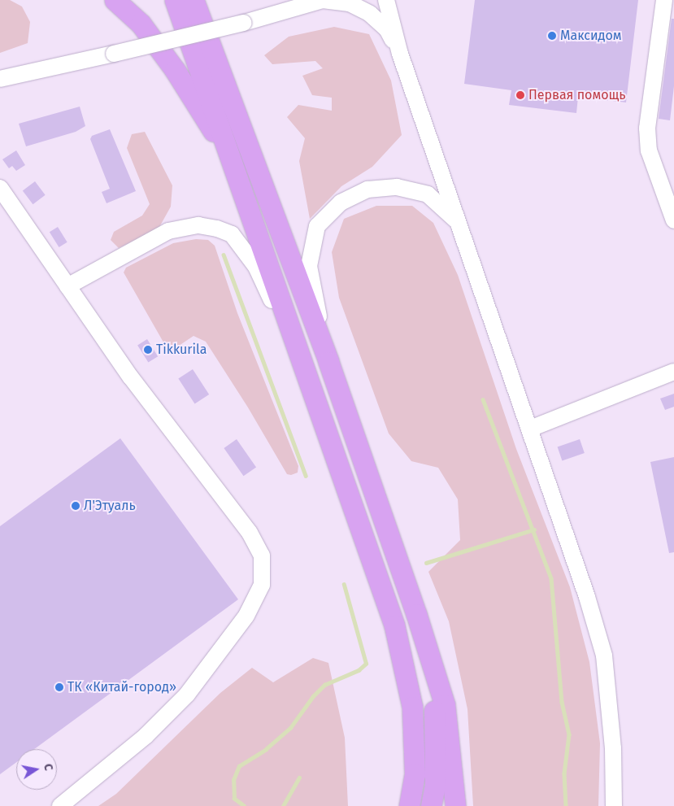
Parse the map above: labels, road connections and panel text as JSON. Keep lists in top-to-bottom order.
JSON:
{
  "places": [
    "Максидом",
    "Первая помощь",
    "Tikkurila",
    "Л'Этуаль",
    "ТК «Китай-город»"
  ],
  "north": "right"
}
